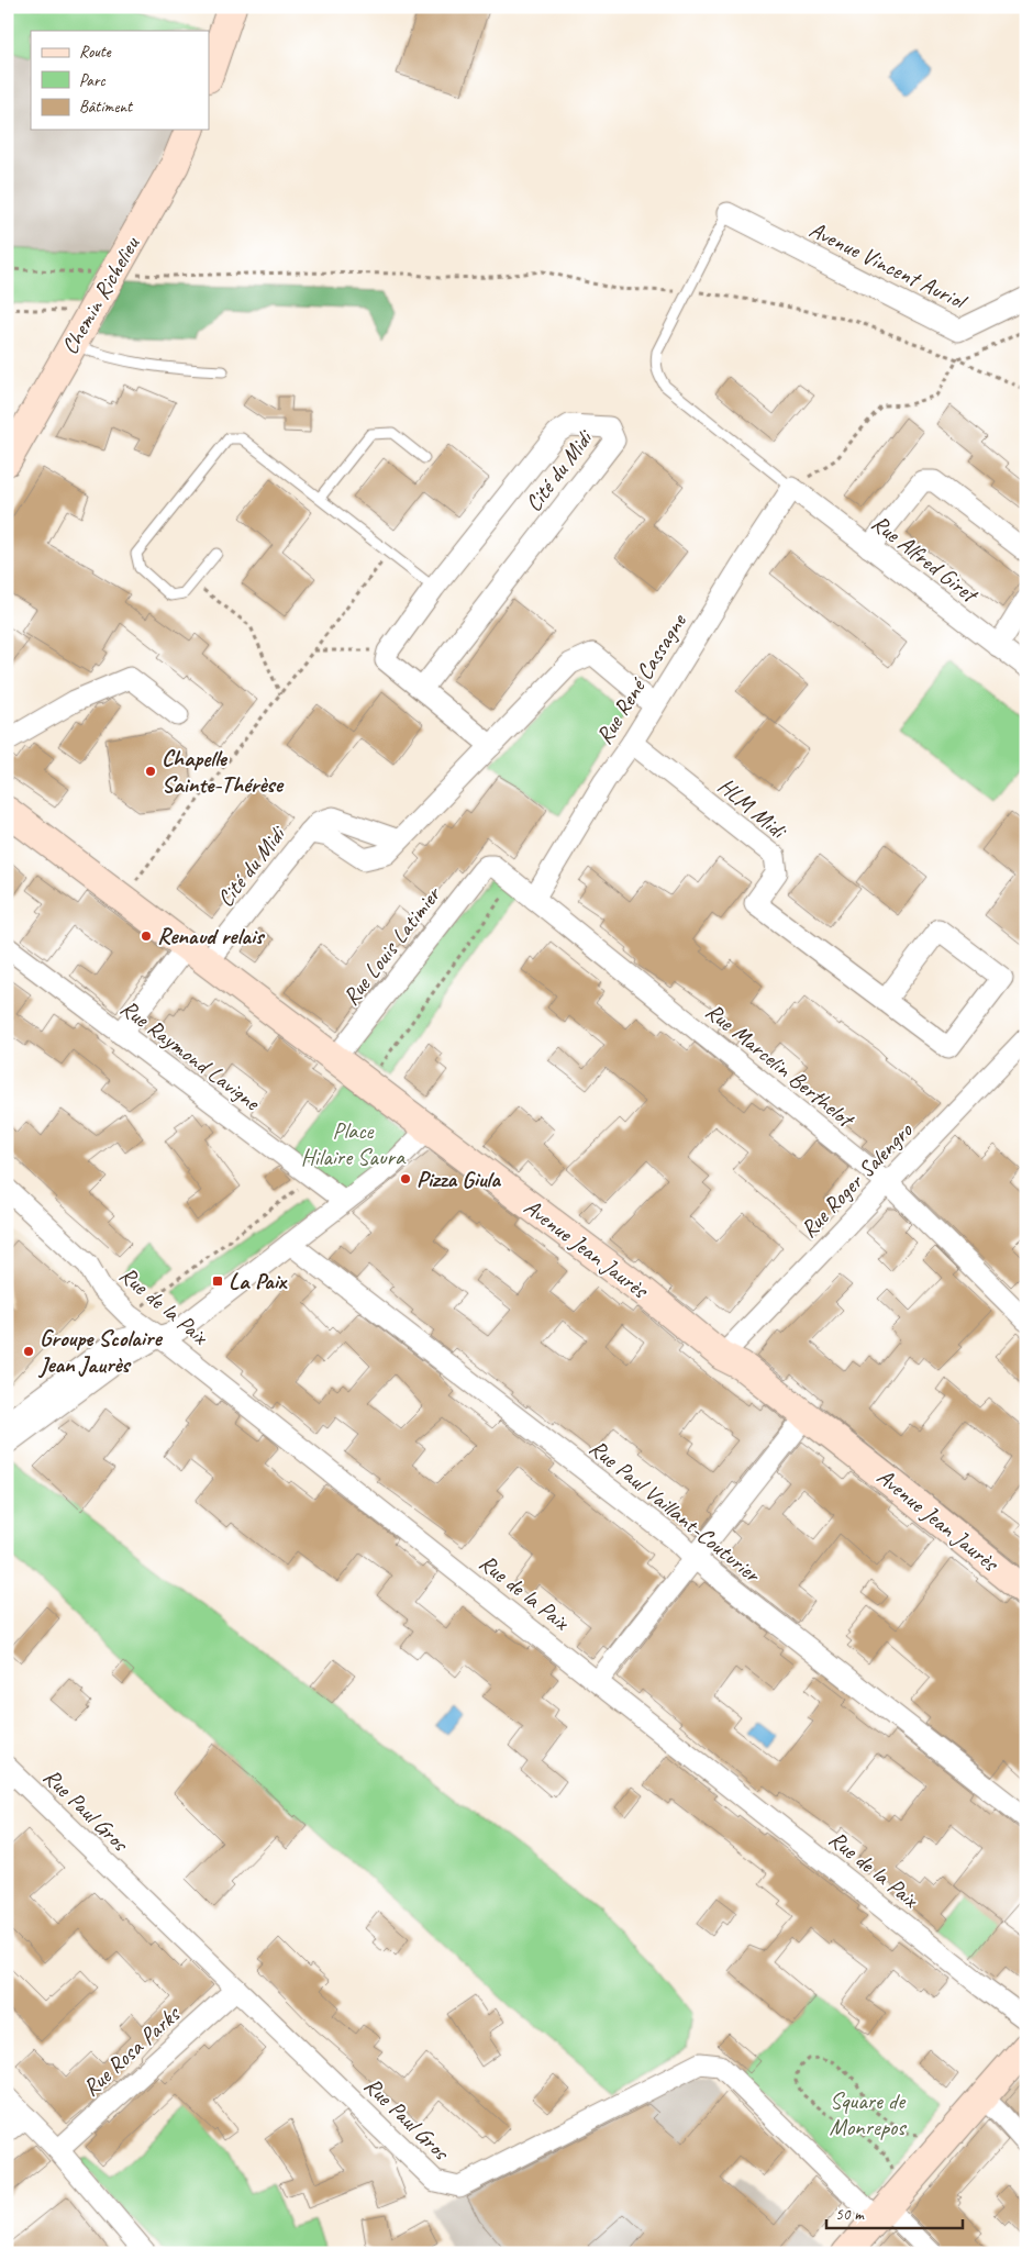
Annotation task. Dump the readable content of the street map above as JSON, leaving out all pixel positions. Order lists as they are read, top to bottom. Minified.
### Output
{"streets":{"street":["Avenue Vincent Auriol","Chemin Richelieu","Cité du Midi","Rue Alfred Giret","Rue René Cassagne","HLM Midi","Rue Louis Latimier","Rue Raymond Lavigne","Rue Marcelin Berthelot","Rue Roger Salengro","Avenue Jean Jaurès","Rue de la Paix","Rue Paul Vaillant-Couturier","Rue Paul Gros","Rue Rosa Parks"]},"crossings":[["Cité du Midi","Rue René Cassagne"],["Cité du Midi","Rue Raymond Lavigne"],["Cité du Midi","Avenue Jean Jaurès"],["Rue Alfred Giret","Rue René Cassagne"],["Rue René Cassagne","HLM Midi"],["Rue René Cassagne","Rue Marcelin Berthelot"],["Rue Louis Latimier","Rue Marcelin Berthelot"],["Rue Louis Latimier","Avenue Jean Jaurès"],["Rue Marcelin Berthelot","Rue Roger Salengro"],["Rue Roger Salengro","Avenue Jean Jaurès"],["Rue Paul Gros","Rue Rosa Parks"]],"parks":["Place Hilaire Saura","Square de Monrepos"],"places":{"other":["Chapelle Sainte-Thérèse","Renaud relais","Pizza Giula","Groupe Scolaire Jean Jaurès"],"transit":["La Paix"]},"legend":["Route","Parc","Bâtiment"],"scale_bar":"50 m"}
